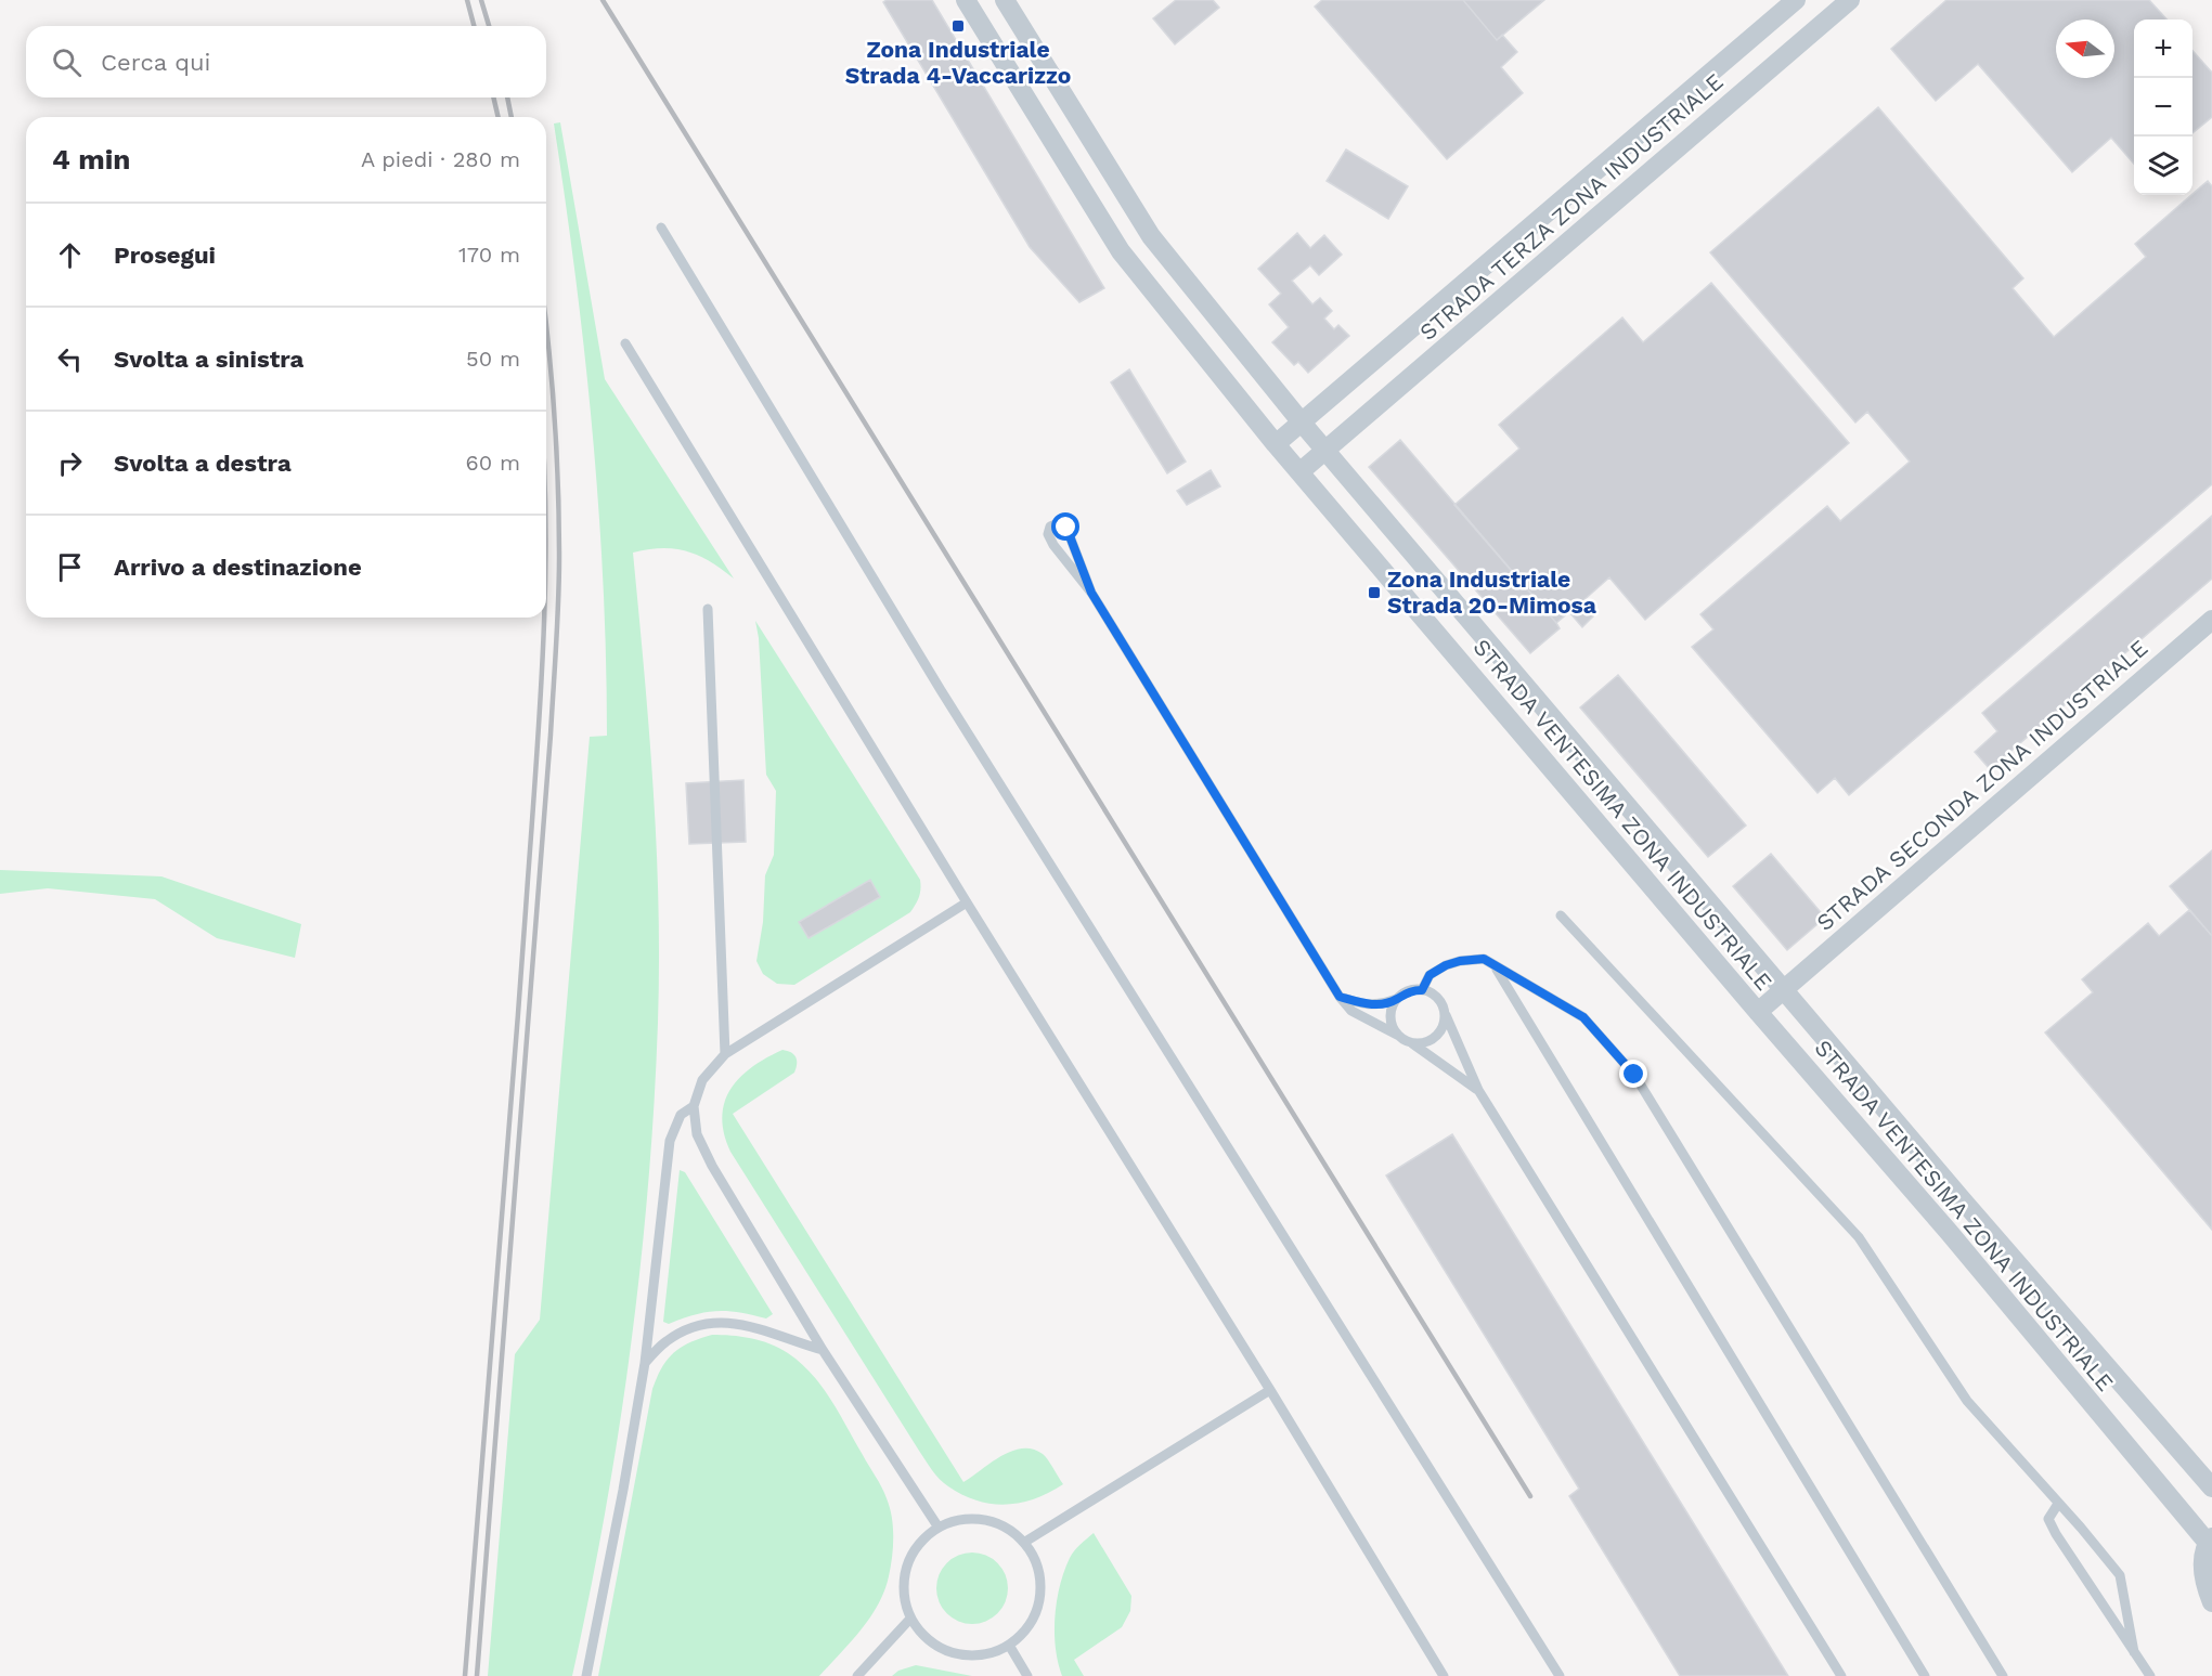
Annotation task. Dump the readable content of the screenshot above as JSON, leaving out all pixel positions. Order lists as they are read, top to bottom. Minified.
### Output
{"streets":{"street":["STRADA TERZA ZONA INDUSTRIALE","STRADA SECONDA ZONA INDUSTRIALE","STRADA VENTESIMA ZONA INDUSTRIALE"]},"crossings":[["STRADA TERZA ZONA INDUSTRIALE","STRADA VENTESIMA ZONA INDUSTRIALE"],["STRADA SECONDA ZONA INDUSTRIALE","STRADA VENTESIMA ZONA INDUSTRIALE"]],"places":{"transit":["Zona Industriale Strada 4-Vaccarizzo","Zona Industriale Strada 20-Mimosa"]},"north":"left","page":{"map_buttons":["+","−"],"search":"Cerca qui","heading":["4 min","A piedi · 280 m"],"list":[["Prosegui","170 m"],["Svolta a sinistra","50 m"],["Svolta a destra","60 m"],"Arrivo a destinazione"]}}
